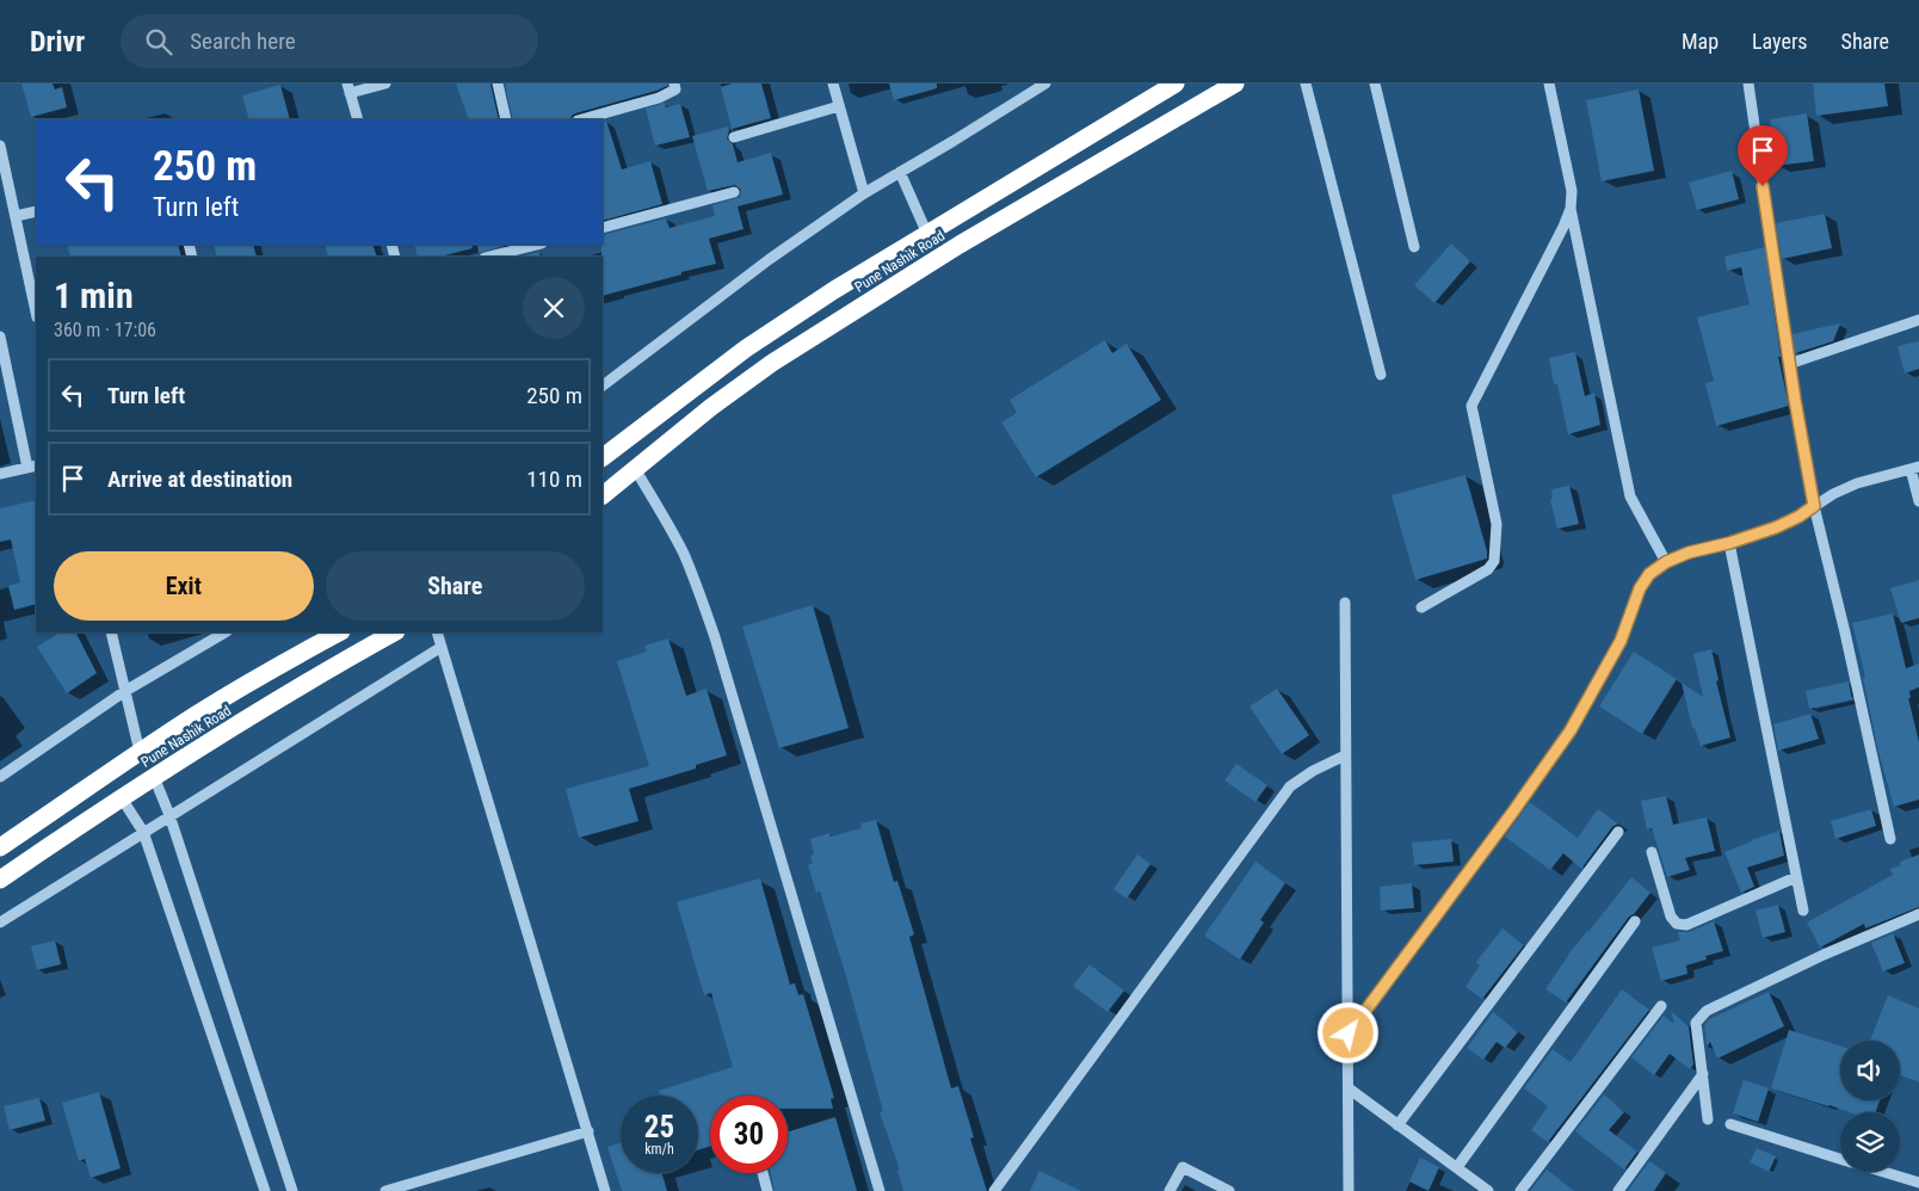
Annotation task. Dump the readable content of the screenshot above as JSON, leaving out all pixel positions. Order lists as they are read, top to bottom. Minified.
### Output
{"streets":{"highway":["Pune Nashik Road"]},"page":{"header":"Drivr","search":"Search here","nav":["Map","Layers","Share"],"turn":["250 m","Turn left"],"heading":["1 min","360 m · 17:06"],"list":[{"name":"Turn left","value":"250 m"},{"name":"Arrive at destination","value":"110 m"}],"buttons":["Exit","Share"],"speed":"25 km/h","limit":"30"}}
